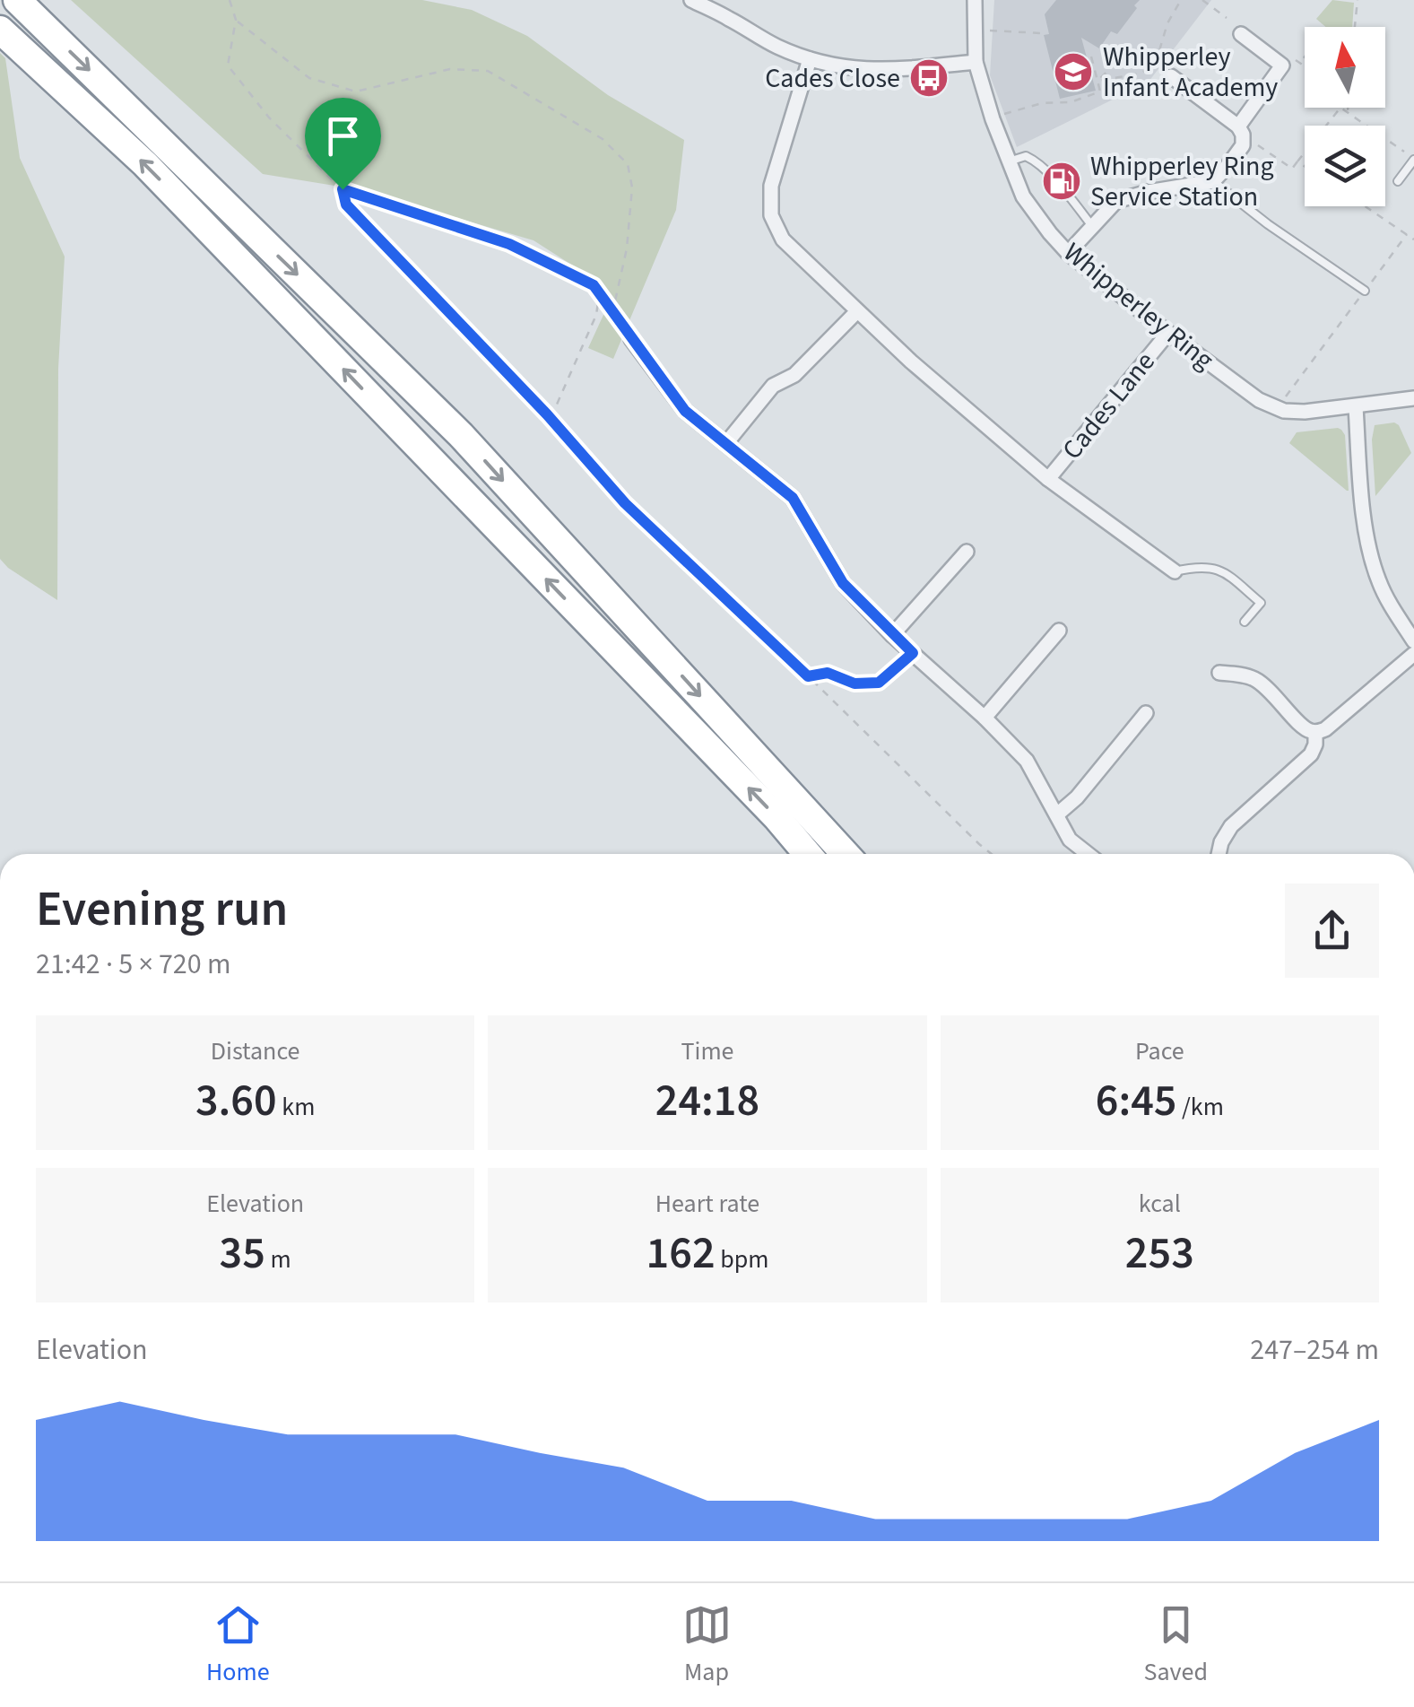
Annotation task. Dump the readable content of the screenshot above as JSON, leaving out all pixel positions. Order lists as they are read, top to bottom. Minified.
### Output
{"streets":{"street":["Whipperley Ring","Cades Lane"]},"crossings":[["Whipperley Ring","Cades Lane"]],"places":{"school or university":["Whipperley Infant Academy"],"bus stop":["Cades Close"],"fuel station":["Whipperley Ring Service Station"]},"north":"top","page":{"heading":["Evening run","21:42 · 5 × 720 m"],"stats":[["Distance","3.60 km"],["Time","24:18"],["Pace","6:45 /km"],["Elevation","35 m"],["Heart rate","162 bpm"],["kcal","253"]],"chart":["Elevation","247–254 m"],"tabs":["Home","Map","Saved"]}}
